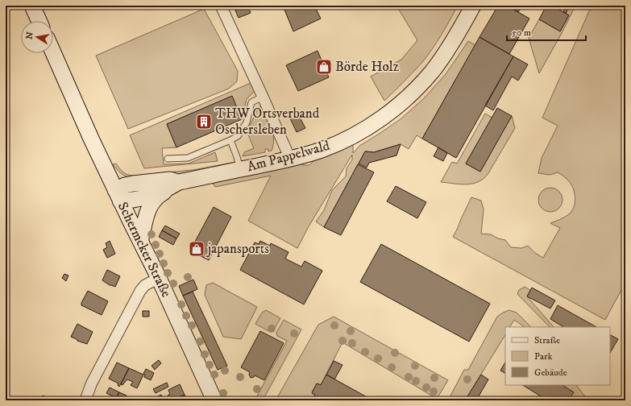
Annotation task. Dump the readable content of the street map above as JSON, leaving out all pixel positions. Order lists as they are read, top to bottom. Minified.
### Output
{"streets":{"street":["Am Pappelwald","Schermcker Straße"]},"crossings":[["Am Pappelwald","Schermcker Straße"]],"places":{"shop":["Börde Holz","japansports"],"building":["THW Ortsverband Oschersleben"]},"legend":["Straße","Park","Gebäude"],"scale_bar":"50 m","north":"left"}
